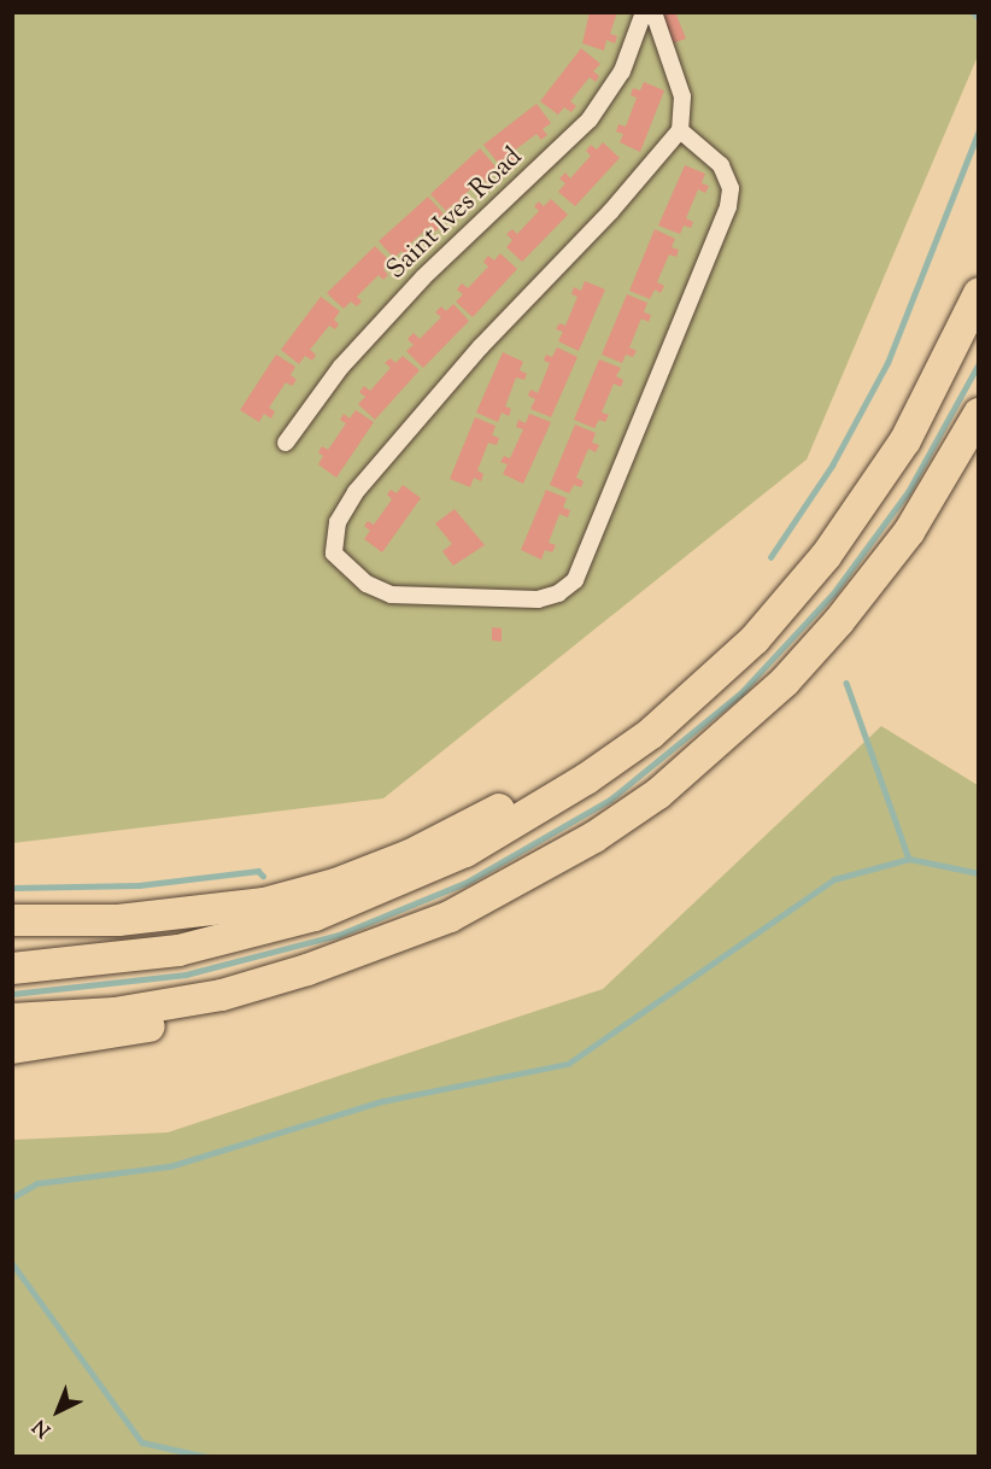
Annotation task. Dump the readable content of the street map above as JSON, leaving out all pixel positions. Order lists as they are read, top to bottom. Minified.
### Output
{"streets":{"street":["Saint Ives Road"]},"north":"bottom left"}
